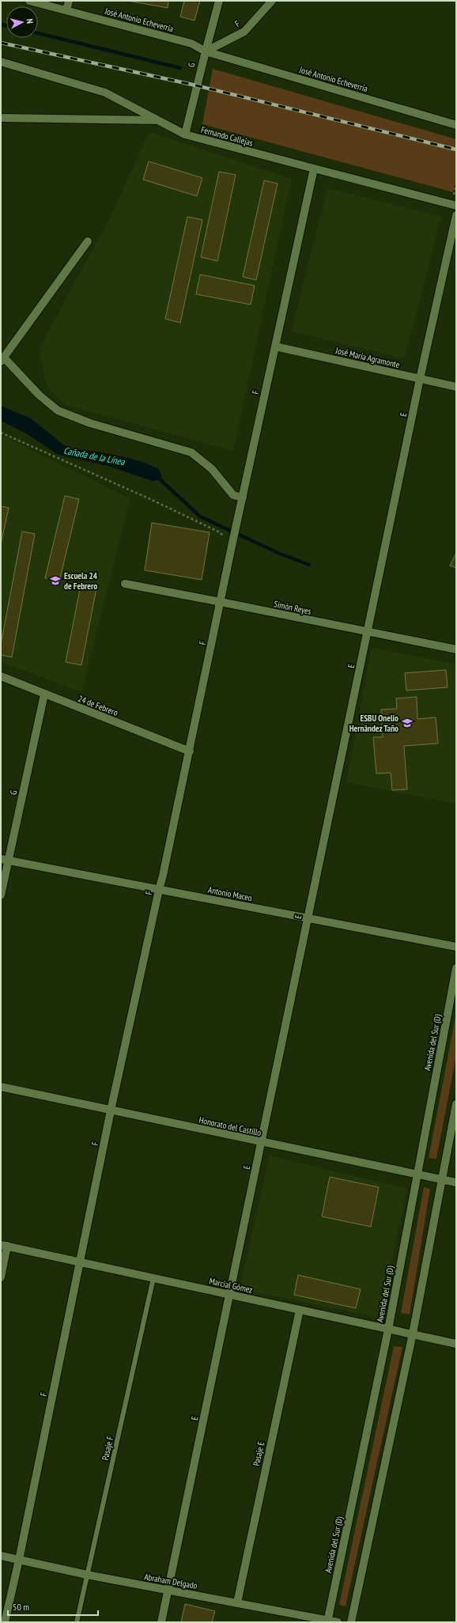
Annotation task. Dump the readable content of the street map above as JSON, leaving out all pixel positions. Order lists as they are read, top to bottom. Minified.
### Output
{"streets":{"street":["José Antonio Echeverría","F","G","José Antonio Echeverria","Fernando Callejas","José María Agramonte","E","Simón Reyes","24 de Febrero","Antonio Maceo","Avenida del Sur (D)","Honorato del Castillo","Marcial Gómez","Pasaje E","Abraham Delgado"],"lane":["Pasaje F"]},"crossings":[["José Antonio Echeverría","F"],["José Antonio Echeverría","G"],["José Antonio Echeverría","José Antonio Echeverria"],["F","G"],["F","José Antonio Echeverria"],["F","Fernando Callejas"],["F","José María Agramonte"],["F","Simón Reyes"],["F","24 de Febrero"],["F","Antonio Maceo"],["F","Honorato del Castillo"],["F","Marcial Gómez"],["F","Abraham Delgado"],["G","José Antonio Echeverria"],["G","Fernando Callejas"],["G","24 de Febrero"],["G","Antonio Maceo"],["José María Agramonte","E"],["E","Simón Reyes"],["E","Antonio Maceo"],["E","Honorato del Castillo"],["E","Marcial Gómez"],["E","Abraham Delgado"],["Avenida del Sur (D)","Honorato del Castillo"],["Avenida del Sur (D)","Marcial Gómez"],["Avenida del Sur (D)","Abraham Delgado"],["Marcial Gómez","Pasaje F"],["Marcial Gómez","Pasaje E"],["Pasaje F","Abraham Delgado"],["Pasaje E","Abraham Delgado"]],"water":["Cañada de la Línea"],"places":{"school or university":["Escuela 24 de Febrero","ESBU Onelio Hernández Taño"]},"scale_bar":"50 m","north":"right"}
